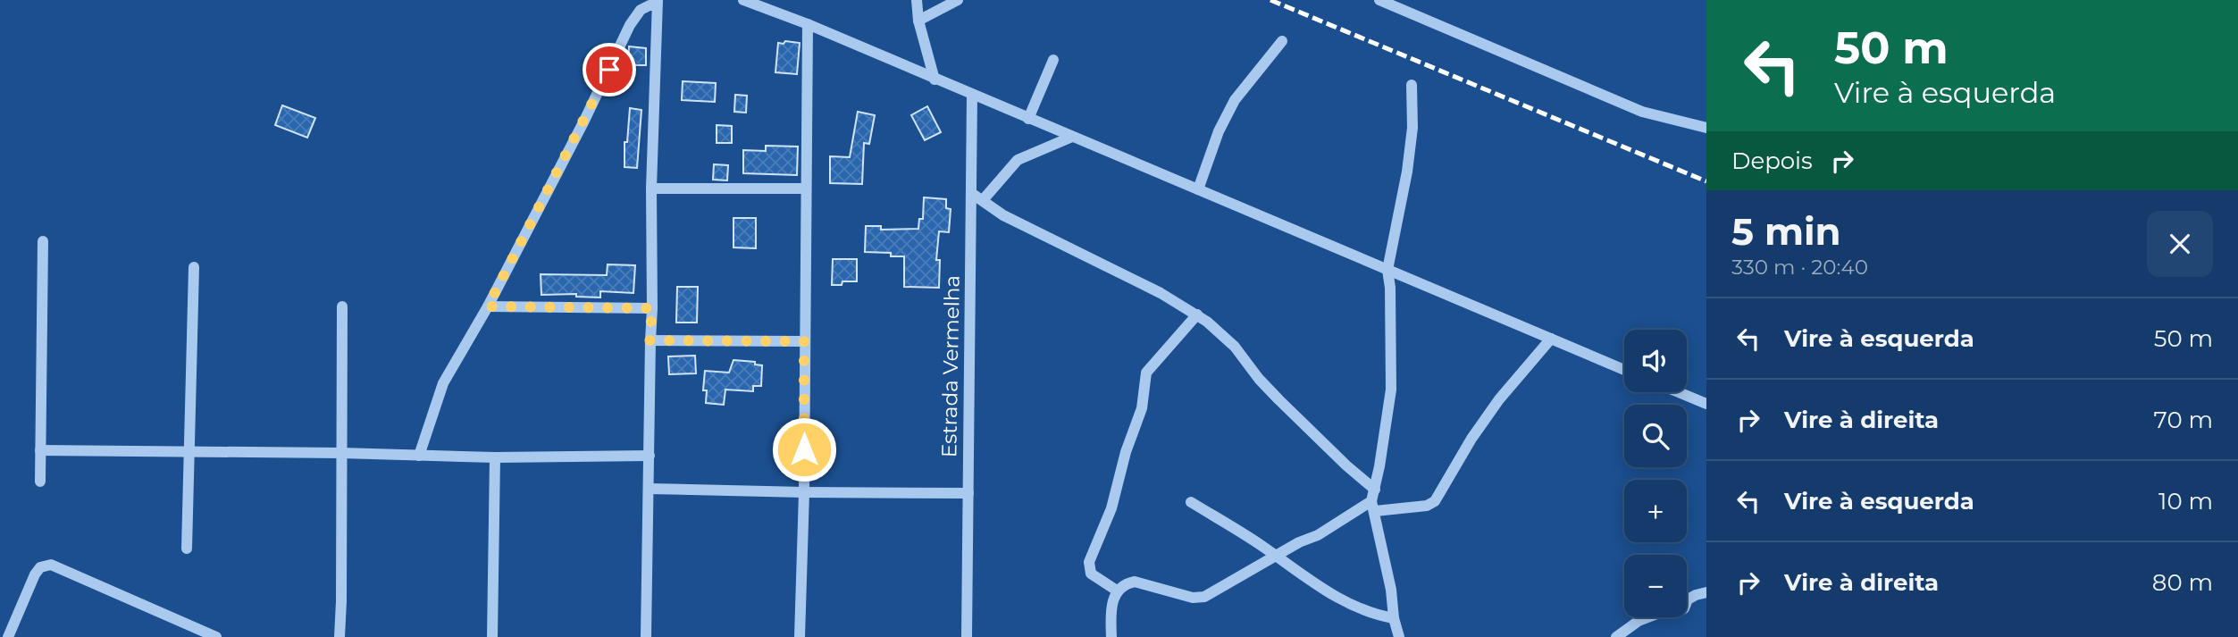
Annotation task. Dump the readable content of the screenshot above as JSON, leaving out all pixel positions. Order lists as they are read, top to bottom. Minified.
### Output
{"streets":{"street":["Estrada Vermelha"]},"page":{"turn":["50 m","Vire à esquerda"],"then":"Depois","heading":["5 min","330 m · 20:40"],"list":[{"name":"Vire à esquerda","value":"50 m"},{"name":"Vire à direita","value":"70 m"},{"name":"Vire à esquerda","value":"10 m"},{"name":"Vire à direita","value":"80 m"}],"map_buttons":["+","−"]}}
